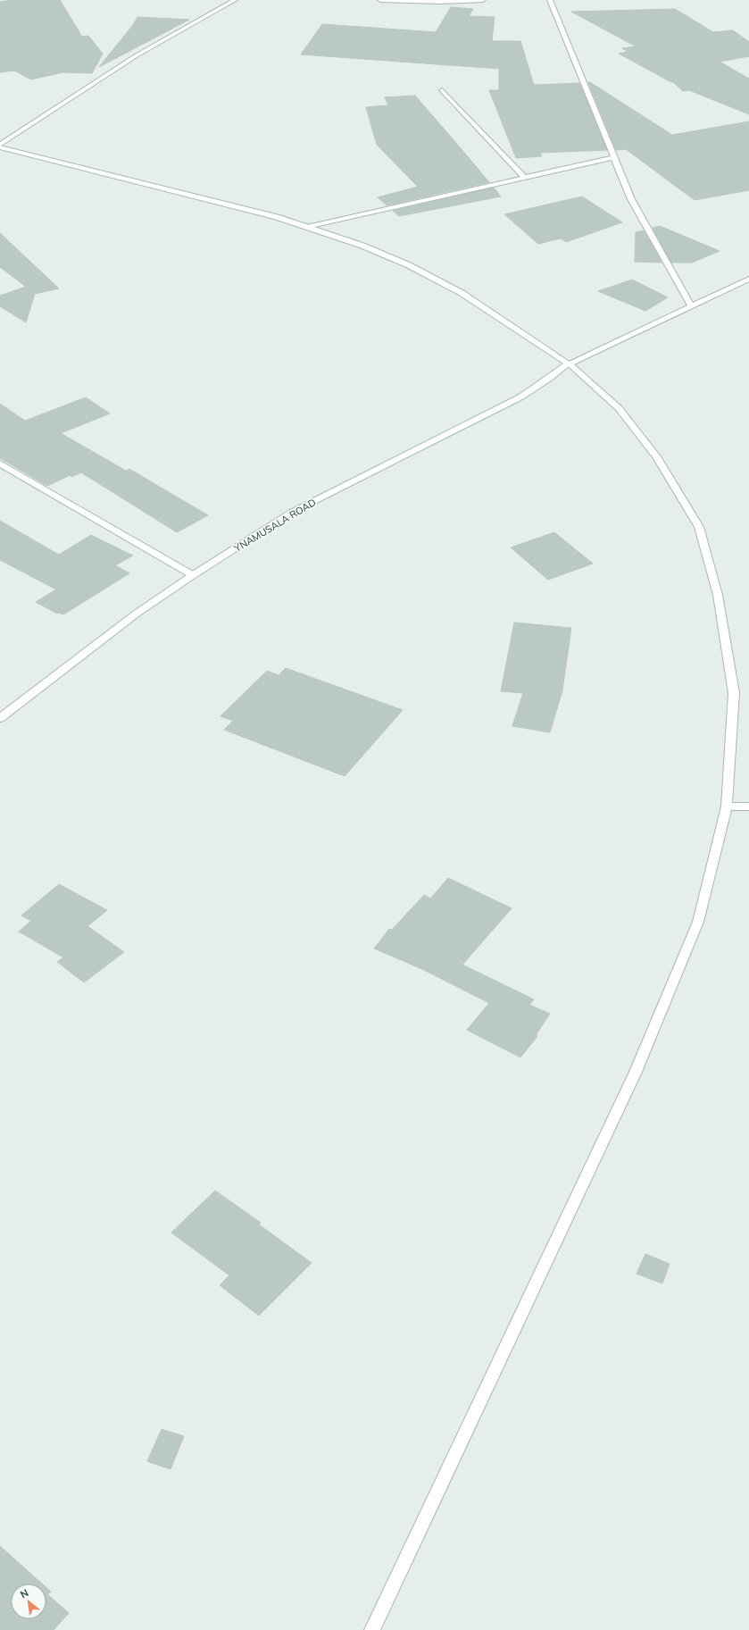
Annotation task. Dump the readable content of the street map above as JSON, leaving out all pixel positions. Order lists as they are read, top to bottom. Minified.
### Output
{"streets":{"street":["YNAMUSALA ROAD"]},"north":"top left"}
